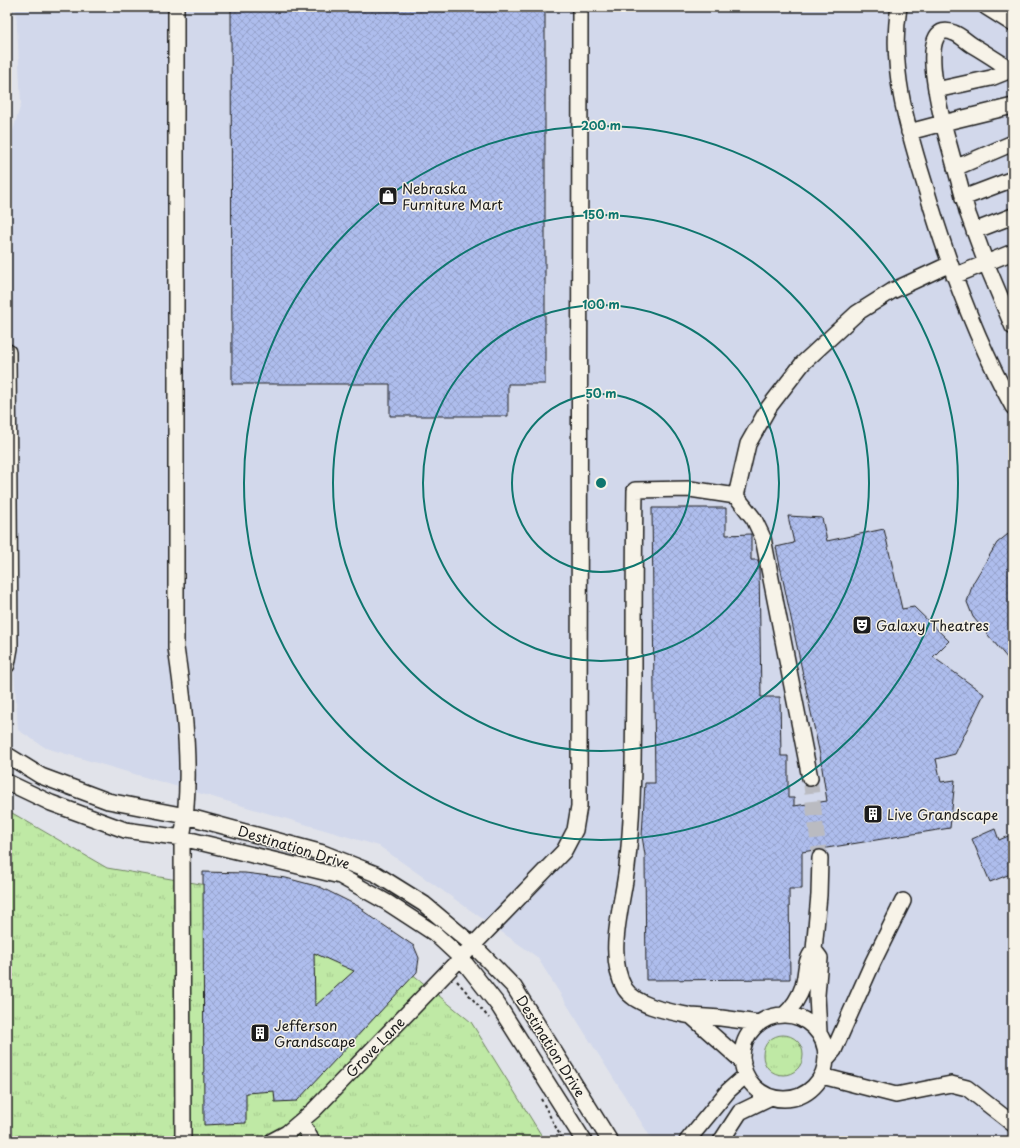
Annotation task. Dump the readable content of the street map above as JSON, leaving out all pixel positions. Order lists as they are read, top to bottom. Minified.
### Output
{"streets":{"street":["Destination Drive","Grove Lane"]},"crossings":[["Destination Drive","Grove Lane"]],"places":{"shop":["Nebraska Furniture Mart"],"theatre":["Galaxy Theatres"],"building":["Live Grandscape","Jefferson Grandscape"]},"rings":["200 m","150 m","100 m","50 m"]}
